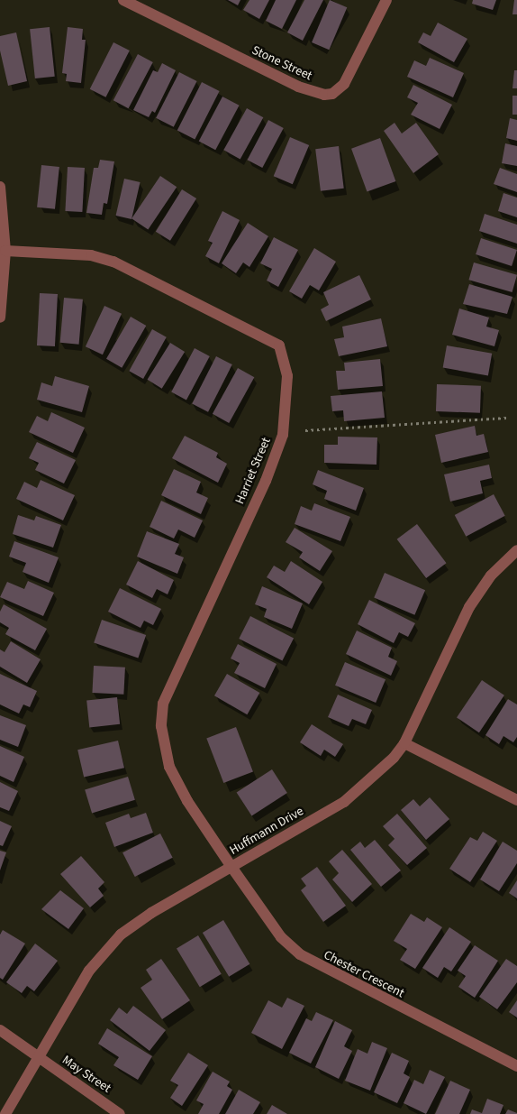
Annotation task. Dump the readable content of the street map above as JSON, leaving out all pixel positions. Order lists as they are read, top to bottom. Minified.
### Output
{"streets":{"street":["Stone Street","Harriet Street","Huffmann Drive","Chester Crescent","May Street"]},"crossings":[["Harriet Street","Huffmann Drive"],["Harriet Street","Chester Crescent"],["Huffmann Drive","Chester Crescent"],["Huffmann Drive","May Street"]]}
